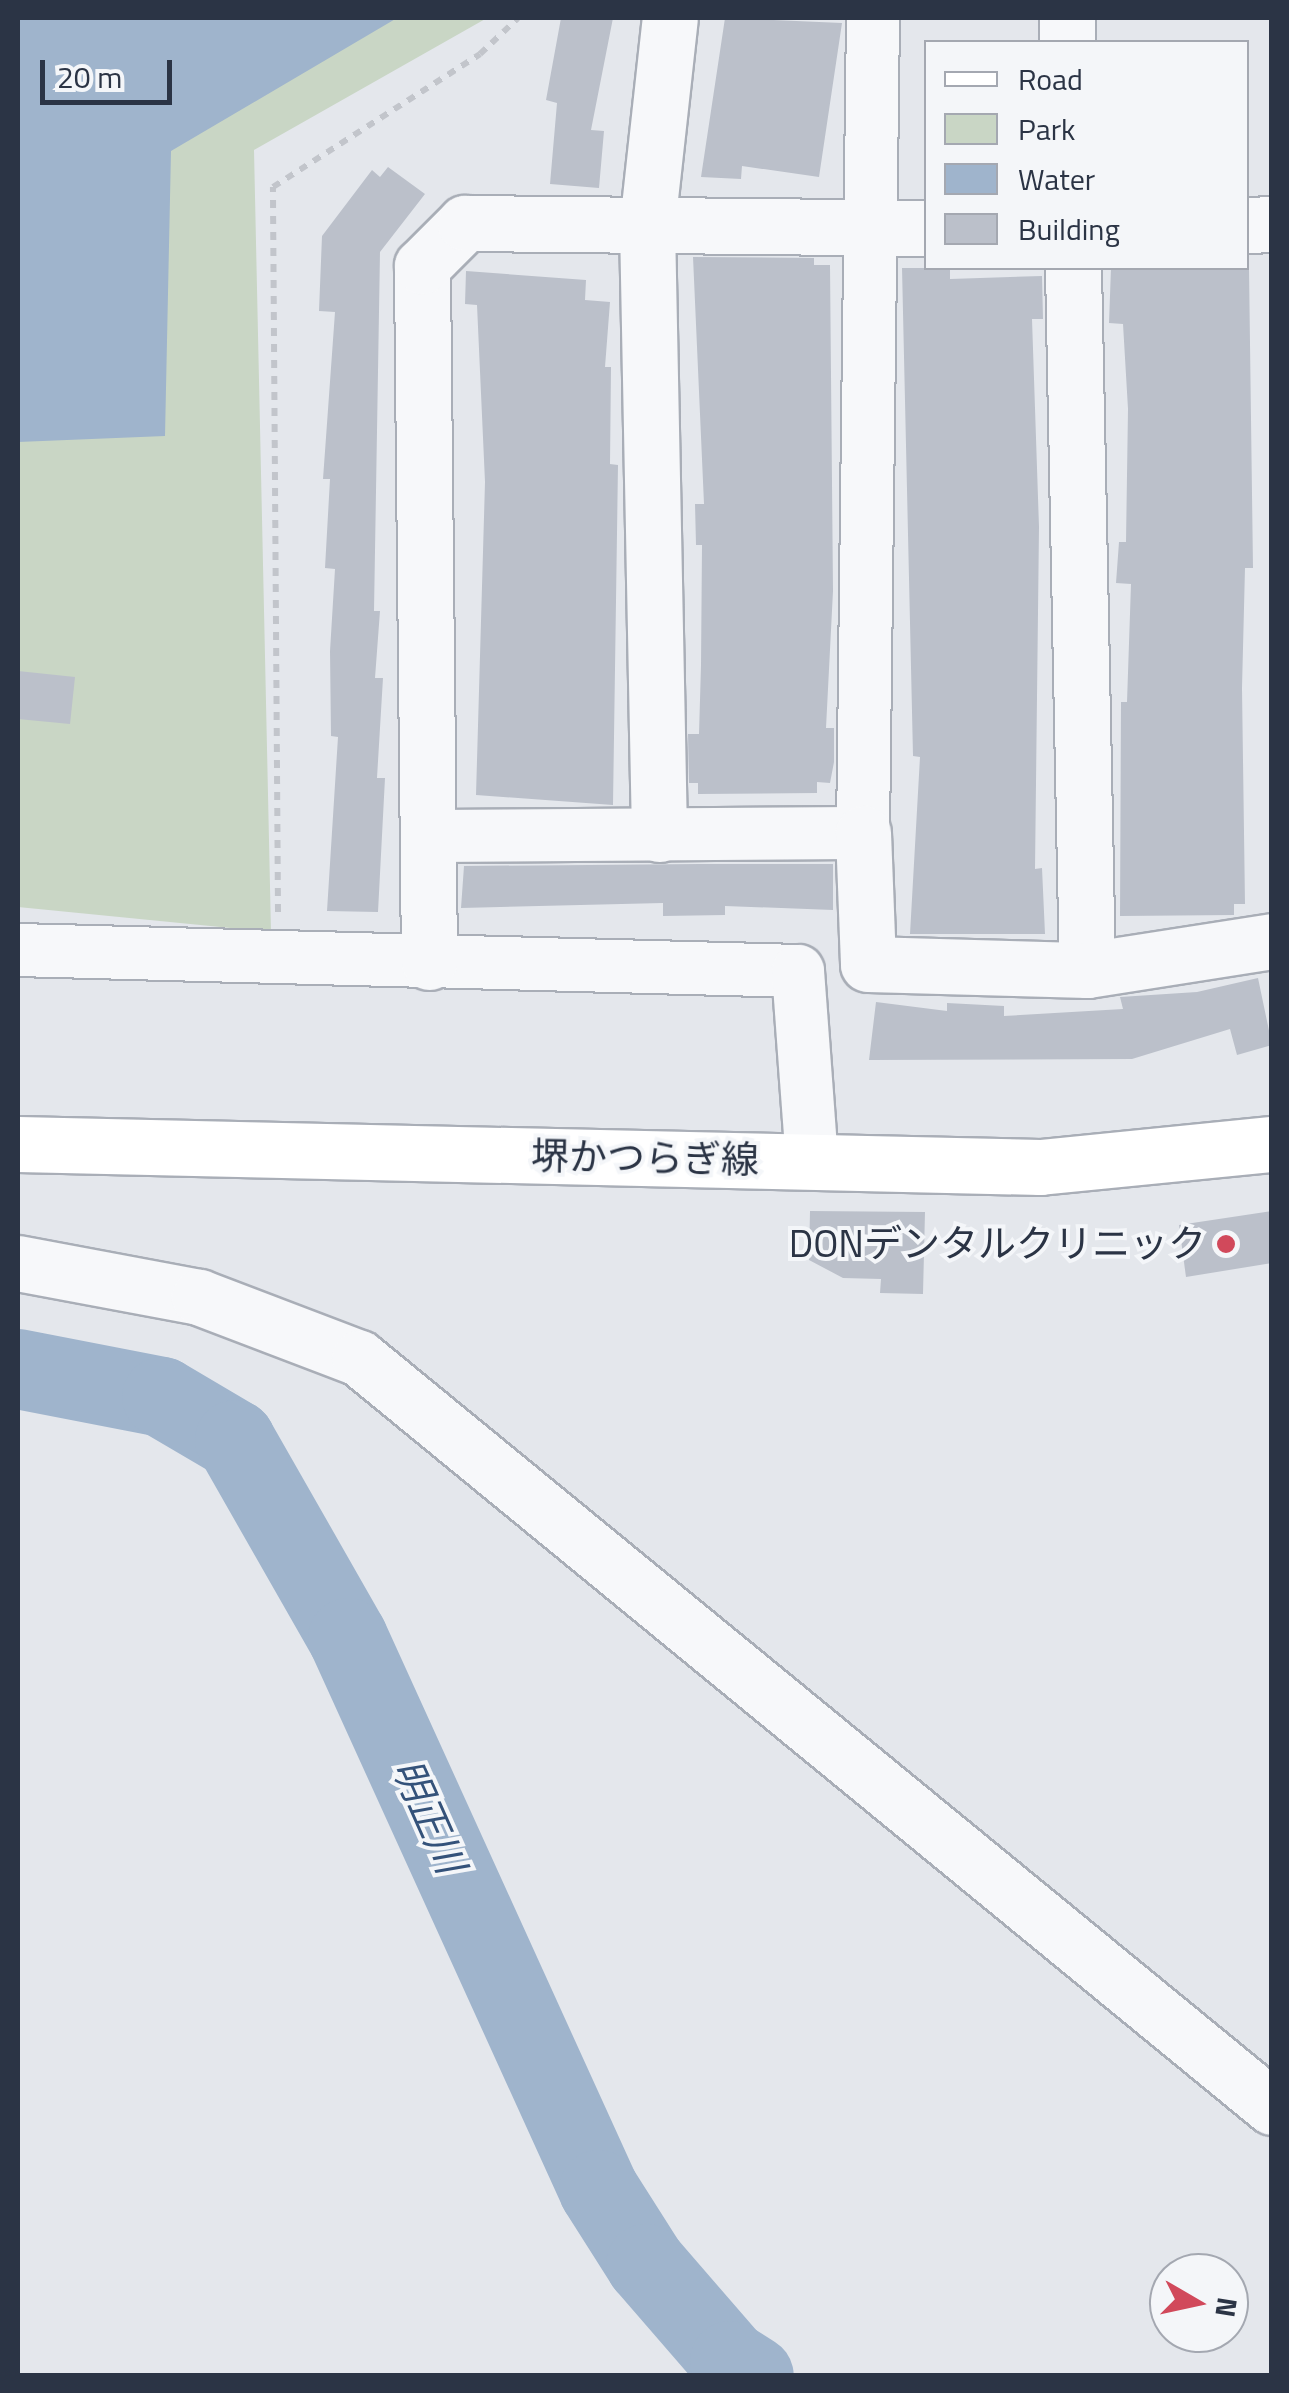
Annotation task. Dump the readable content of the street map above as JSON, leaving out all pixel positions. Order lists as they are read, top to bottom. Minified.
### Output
{"streets":{"main road":["堺かつらぎ線"]},"water":["明正川"],"places":["DONデンタルクリニック"],"legend":["Road","Park","Water","Building"],"scale_bar":"20 m","north":"right"}
